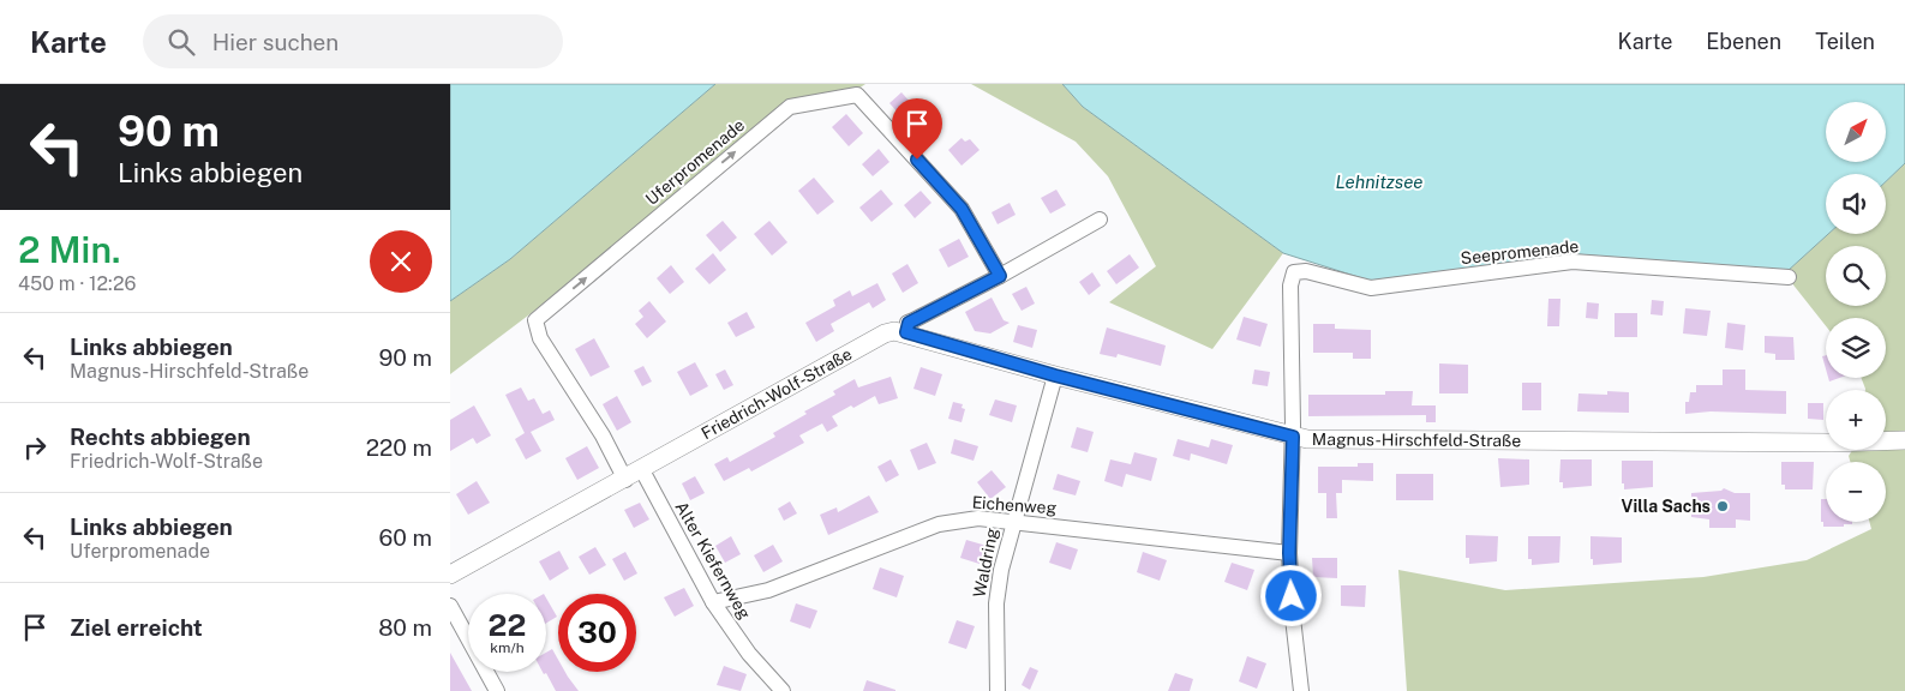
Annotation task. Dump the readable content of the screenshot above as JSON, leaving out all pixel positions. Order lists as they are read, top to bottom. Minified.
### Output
{"streets":{"street":["Uferpromenade","Seepromenade","Friedrich-Wolf-Straße","Magnus-Hirschfeld-Straße","Eichenweg","Alter Kiefernweg","Waldring"]},"crossings":[["Uferpromenade","Friedrich-Wolf-Straße"],["Seepromenade","Magnus-Hirschfeld-Straße"],["Friedrich-Wolf-Straße","Magnus-Hirschfeld-Straße"],["Friedrich-Wolf-Straße","Alter Kiefernweg"],["Magnus-Hirschfeld-Straße","Waldring"],["Eichenweg","Alter Kiefernweg"],["Eichenweg","Waldring"]],"water":["Lehnitzsee"],"places":["Villa Sachs"],"north":"top right","page":{"header":"Karte","search":"Hier suchen","nav":["Karte","Ebenen","Teilen"],"turn":["90 m","Links abbiegen"],"map_buttons":["+","−"],"heading":["2 Min.","450 m · 12:26"],"list":[{"name":"Links abbiegen","note":"Magnus-Hirschfeld-Straße","value":"90 m"},{"name":"Rechts abbiegen","note":"Friedrich-Wolf-Straße","value":"220 m"},{"name":"Links abbiegen","note":"Uferpromenade","value":"60 m"},{"name":"Ziel erreicht","value":"80 m"}],"speed":"22 km/h","limit":"30"}}
